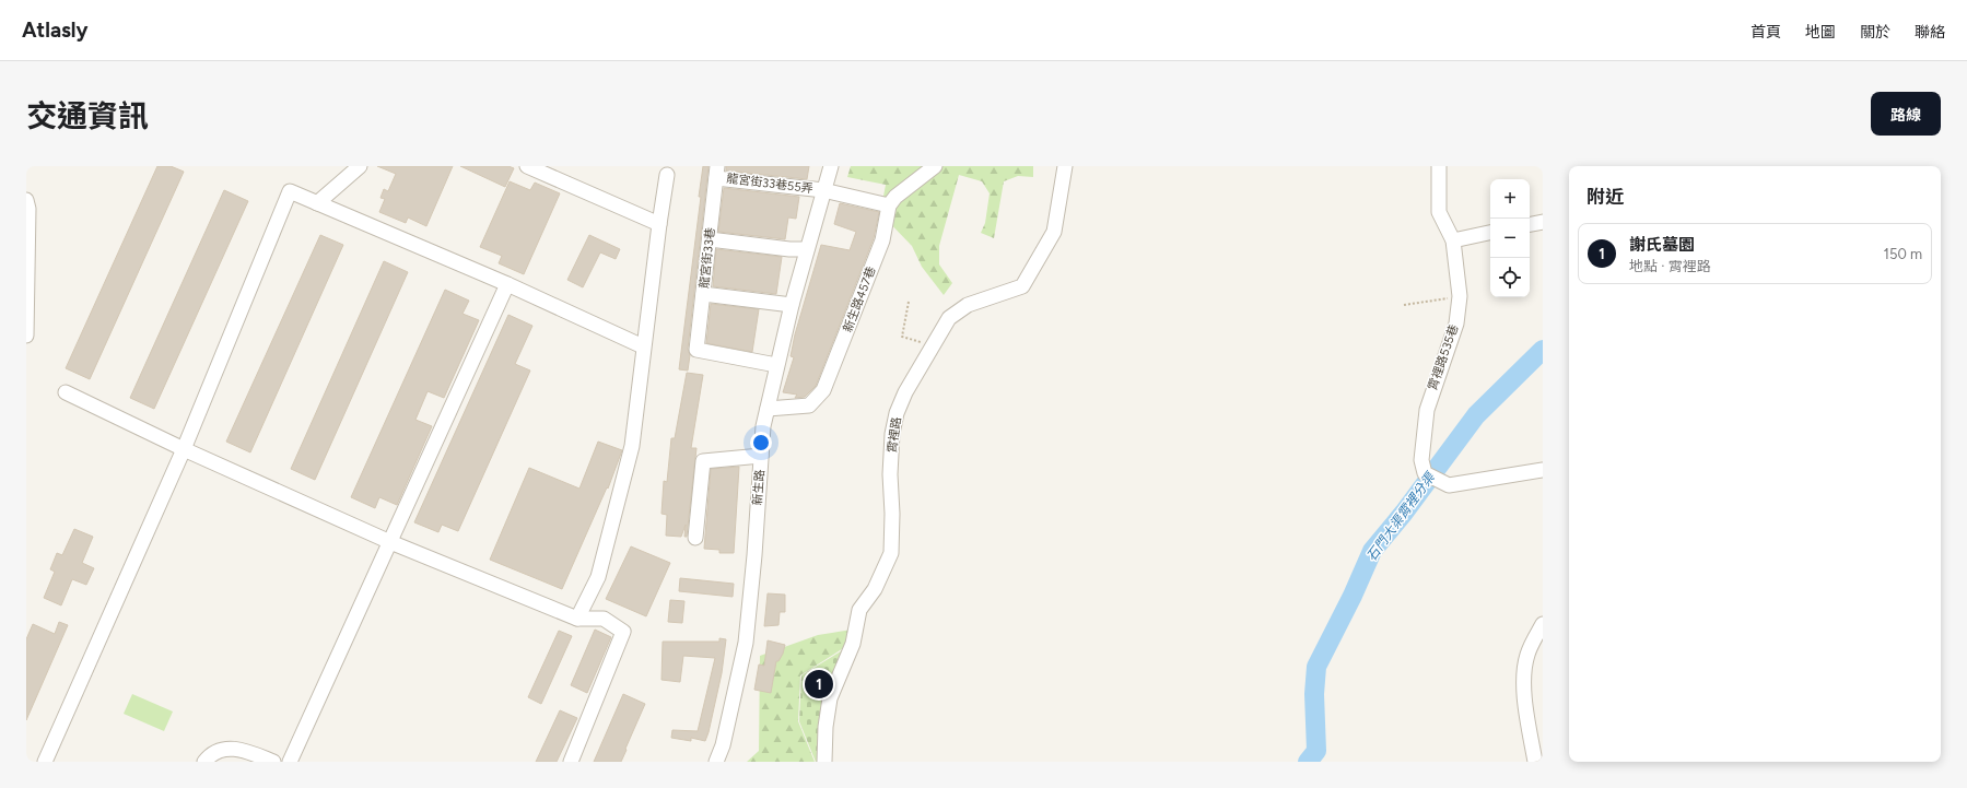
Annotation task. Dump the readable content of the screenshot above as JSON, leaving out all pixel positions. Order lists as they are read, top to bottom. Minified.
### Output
{"streets":{"street":["龍宮街33巷55弄","龍宮街33巷","新生路457巷","霄裡路535巷","霄裡路","新生路"]},"crossings":[["龍宮街33巷55弄","龍宮街33巷"],["龍宮街33巷55弄","新生路457巷"],["龍宮街33巷55弄","新生路"],["龍宮街33巷","新生路"],["新生路457巷","新生路"]],"water":["石門大渠霄裡分渠"],"page":{"header":"Atlasly","nav":["首頁","地圖","關於","聯絡"],"title":"交通資訊","buttons":"路線","heading":"附近","map_buttons":["+","−"],"list":[{"mark":"1","name":"謝氏墓園","note":"地點 · 霄裡路","value":"150 m"}],"pins":"1"}}
